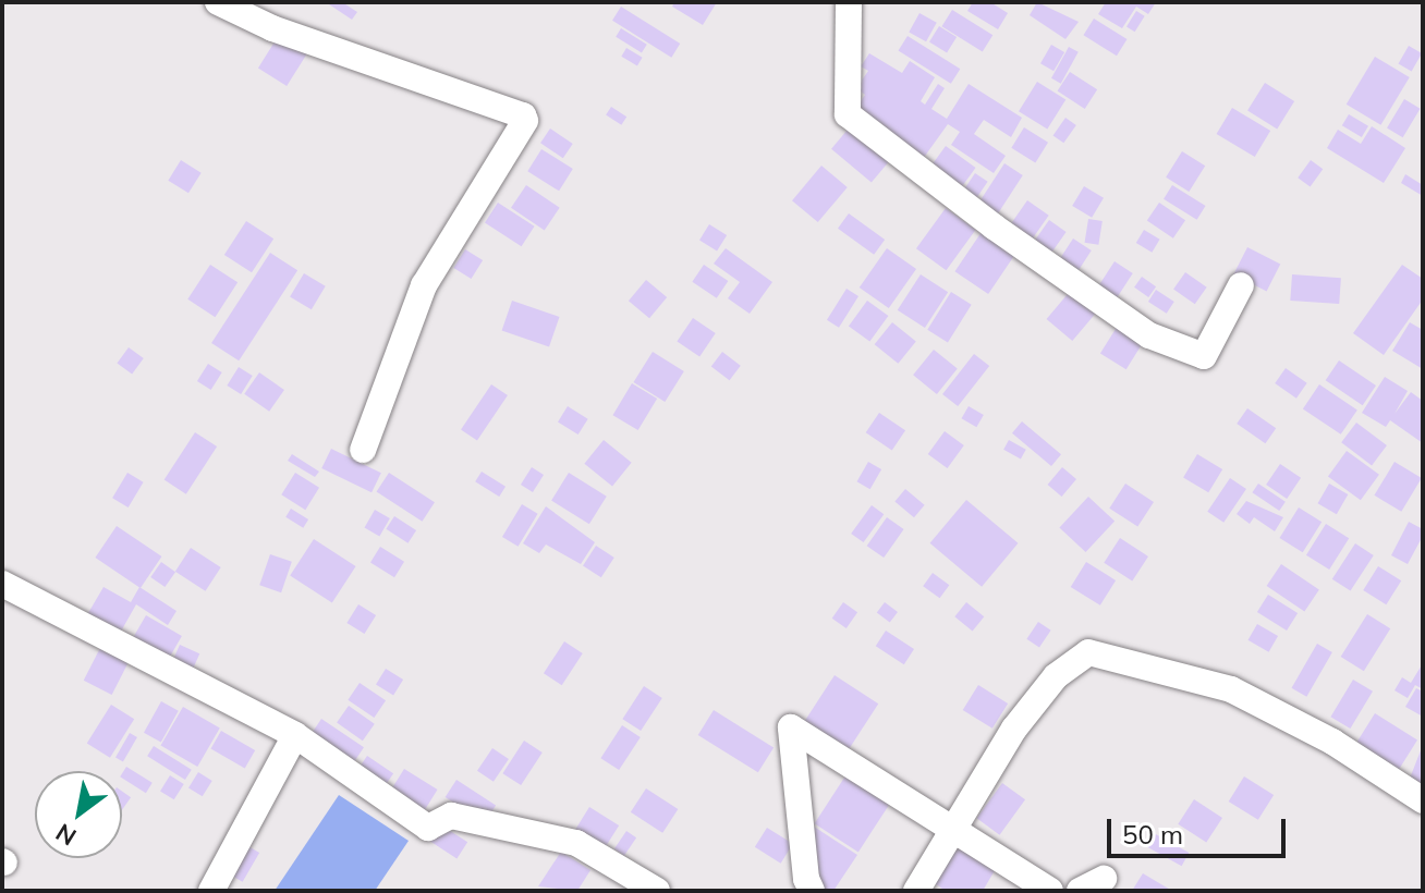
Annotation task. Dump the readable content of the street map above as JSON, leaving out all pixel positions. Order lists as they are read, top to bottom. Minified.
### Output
{"scale_bar":"50 m","north":"bottom left"}
